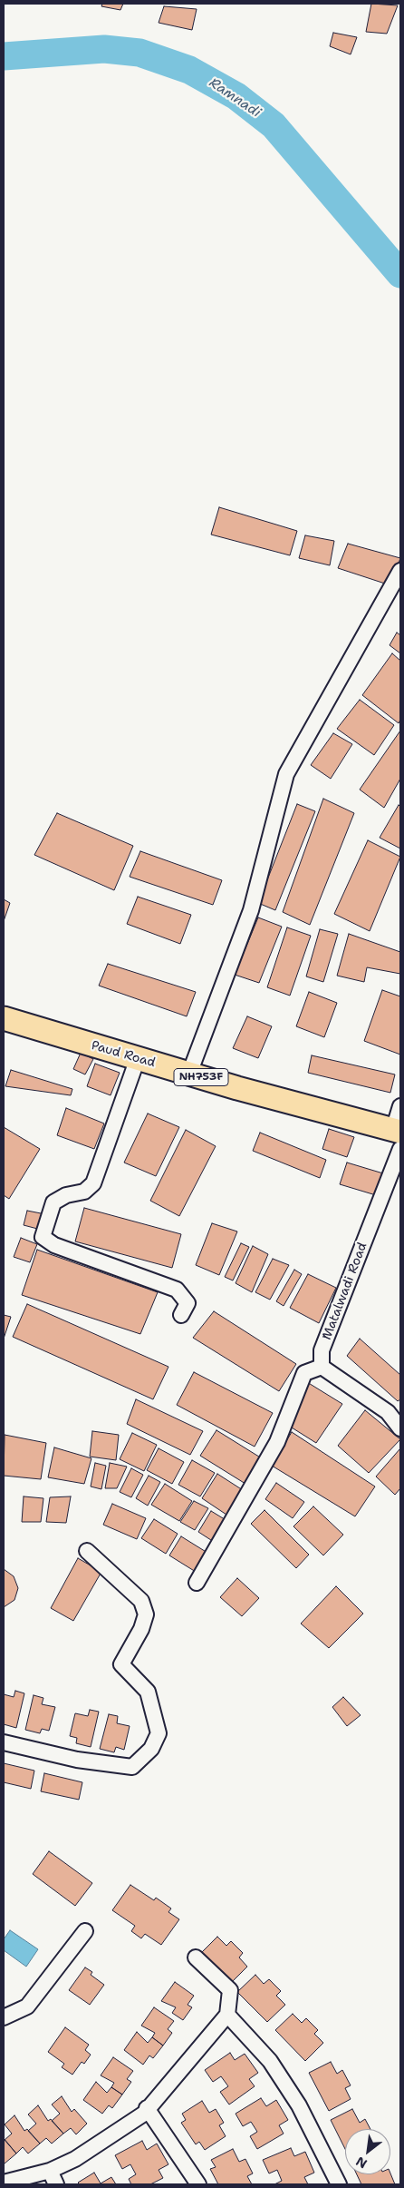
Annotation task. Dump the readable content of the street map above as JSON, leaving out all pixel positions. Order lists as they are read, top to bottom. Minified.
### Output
{"streets":{"main road":["Paud Road","NH753F"],"street":["Matalwadi Road"]},"crossings":[["Paud Road","Matalwadi Road"]],"water":["Ramnadi"],"north":"bottom left"}
